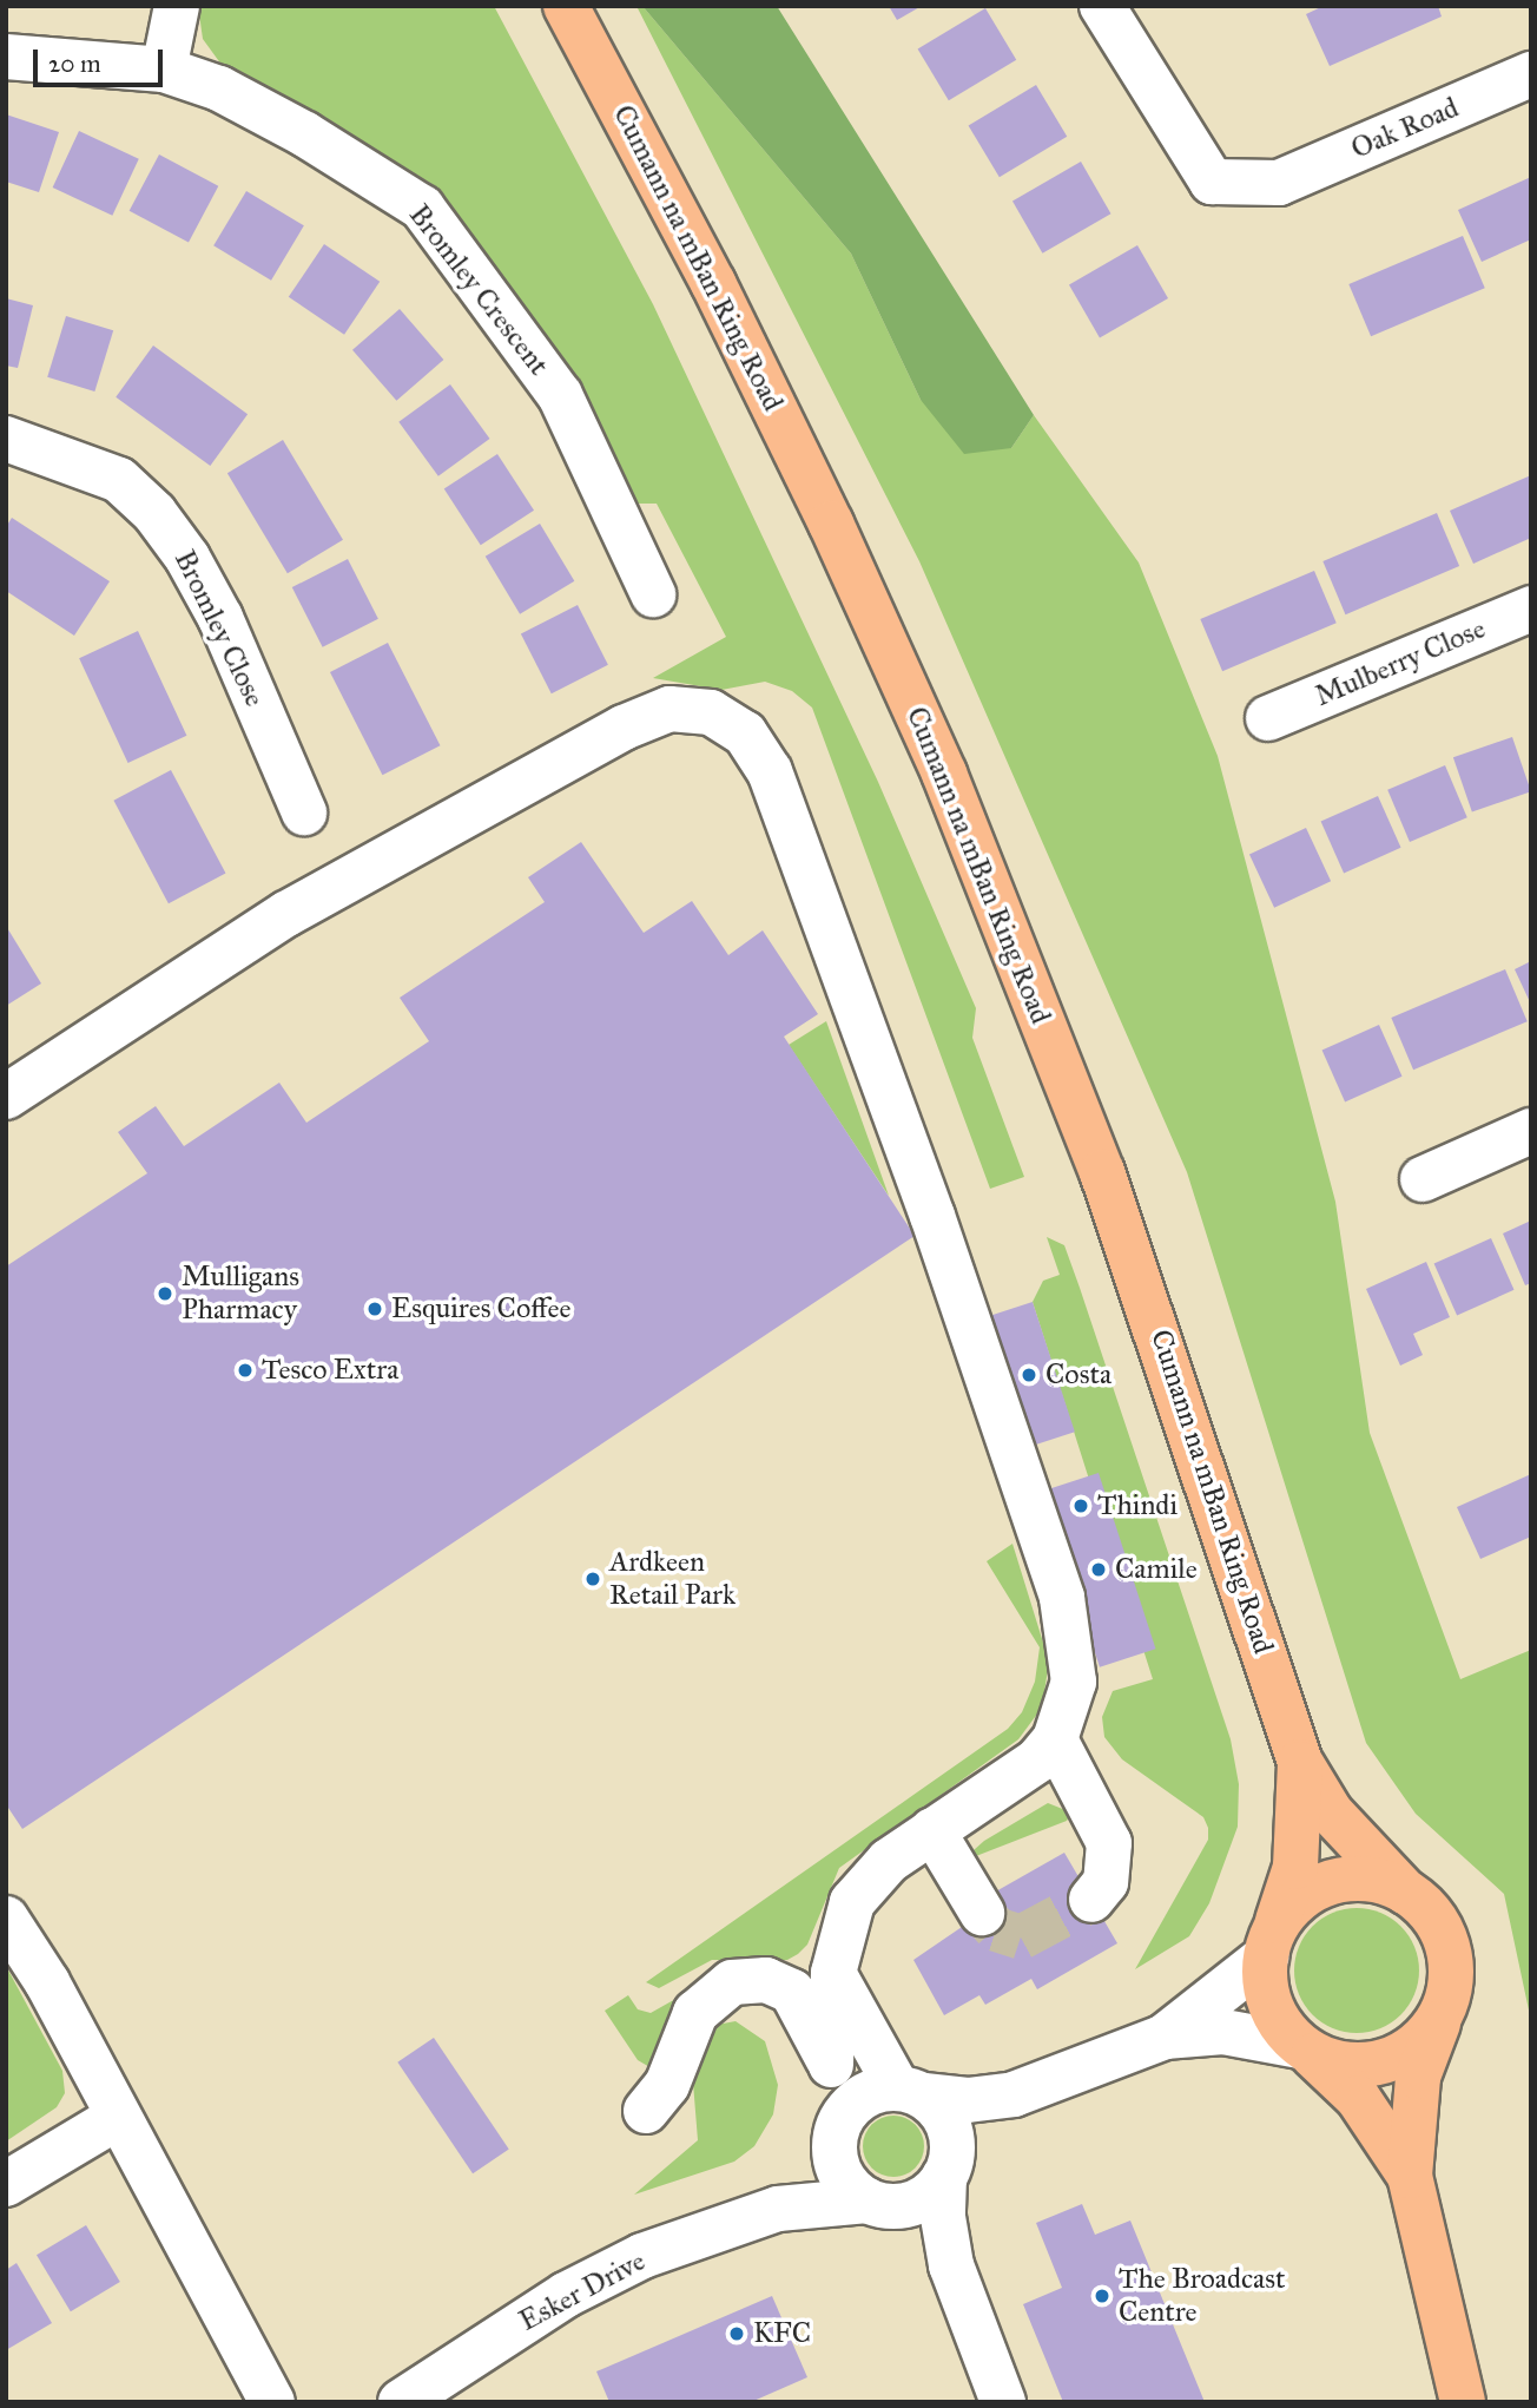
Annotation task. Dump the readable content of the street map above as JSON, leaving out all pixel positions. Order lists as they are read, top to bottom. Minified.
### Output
{"streets":{"main road":["Cumann na mBan Ring Road"],"street":["Oak Road","Bromley Crescent","Bromley Close","Mulberry Close","Esker Drive"]},"places":["Mulligans Pharmacy","Esquires Coffee","Tesco Extra","Costa","Thindi","Camile","Ardkeen Retail Park","The Broadcast Centre","KFC"],"scale_bar":"20 m"}
